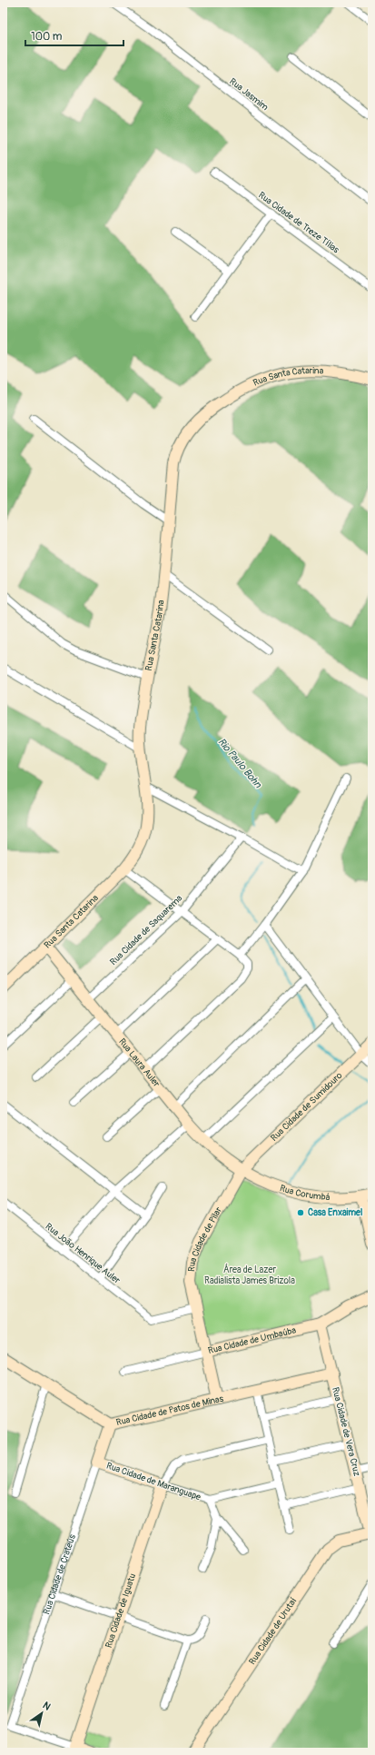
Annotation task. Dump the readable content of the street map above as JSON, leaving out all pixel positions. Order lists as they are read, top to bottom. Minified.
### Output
{"streets":{"street":["Rua Jasmim","Rua Cidade de Treze Tílias","Rua Santa Catarina","Rua Cidade de Saquarema","Rua Laura Auler","Rua Cidade de Sumidouro","Rua Corumbá","Rua Cidade de Pilar","Rua João Henrique Auler","Rua Cidade de Umbaúba","Rua Cidade de Patos de Minas","Rua Cidade de Vera Cruz","Rua Cidade de Maranguape","Rua Cidade de Crateús","Rua Cidade de Iguatu","Rua Cidade de Urutaí"]},"crossings":[["Rua Santa Catarina","Rua Laura Auler"],["Rua Cidade de Saquarema","Rua Laura Auler"],["Rua Laura Auler","Rua Cidade de Sumidouro"],["Rua Laura Auler","Rua Corumbá"],["Rua Laura Auler","Rua Cidade de Pilar"],["Rua Cidade de Sumidouro","Rua Corumbá"],["Rua Cidade de Sumidouro","Rua Cidade de Pilar"],["Rua Corumbá","Rua Cidade de Pilar"],["Rua Cidade de Pilar","Rua João Henrique Auler"],["Rua Cidade de Pilar","Rua Cidade de Umbaúba"],["Rua Cidade de Pilar","Rua Cidade de Patos de Minas"],["Rua Cidade de Umbaúba","Rua Cidade de Vera Cruz"],["Rua Cidade de Patos de Minas","Rua Cidade de Vera Cruz"],["Rua Cidade de Patos de Minas","Rua Cidade de Crateús"],["Rua Cidade de Vera Cruz","Rua Cidade de Urutaí"],["Rua Cidade de Maranguape","Rua Cidade de Crateús"],["Rua Cidade de Maranguape","Rua Cidade de Iguatu"],["Rua Cidade de Crateús","Rua Cidade de Iguatu"]],"water":["Rio Paulo Bohn"],"parks":["Área de Lazer Radialista James Brizola"],"places":["Casa Enxaimel"],"scale_bar":"100 m","north":"top right"}
